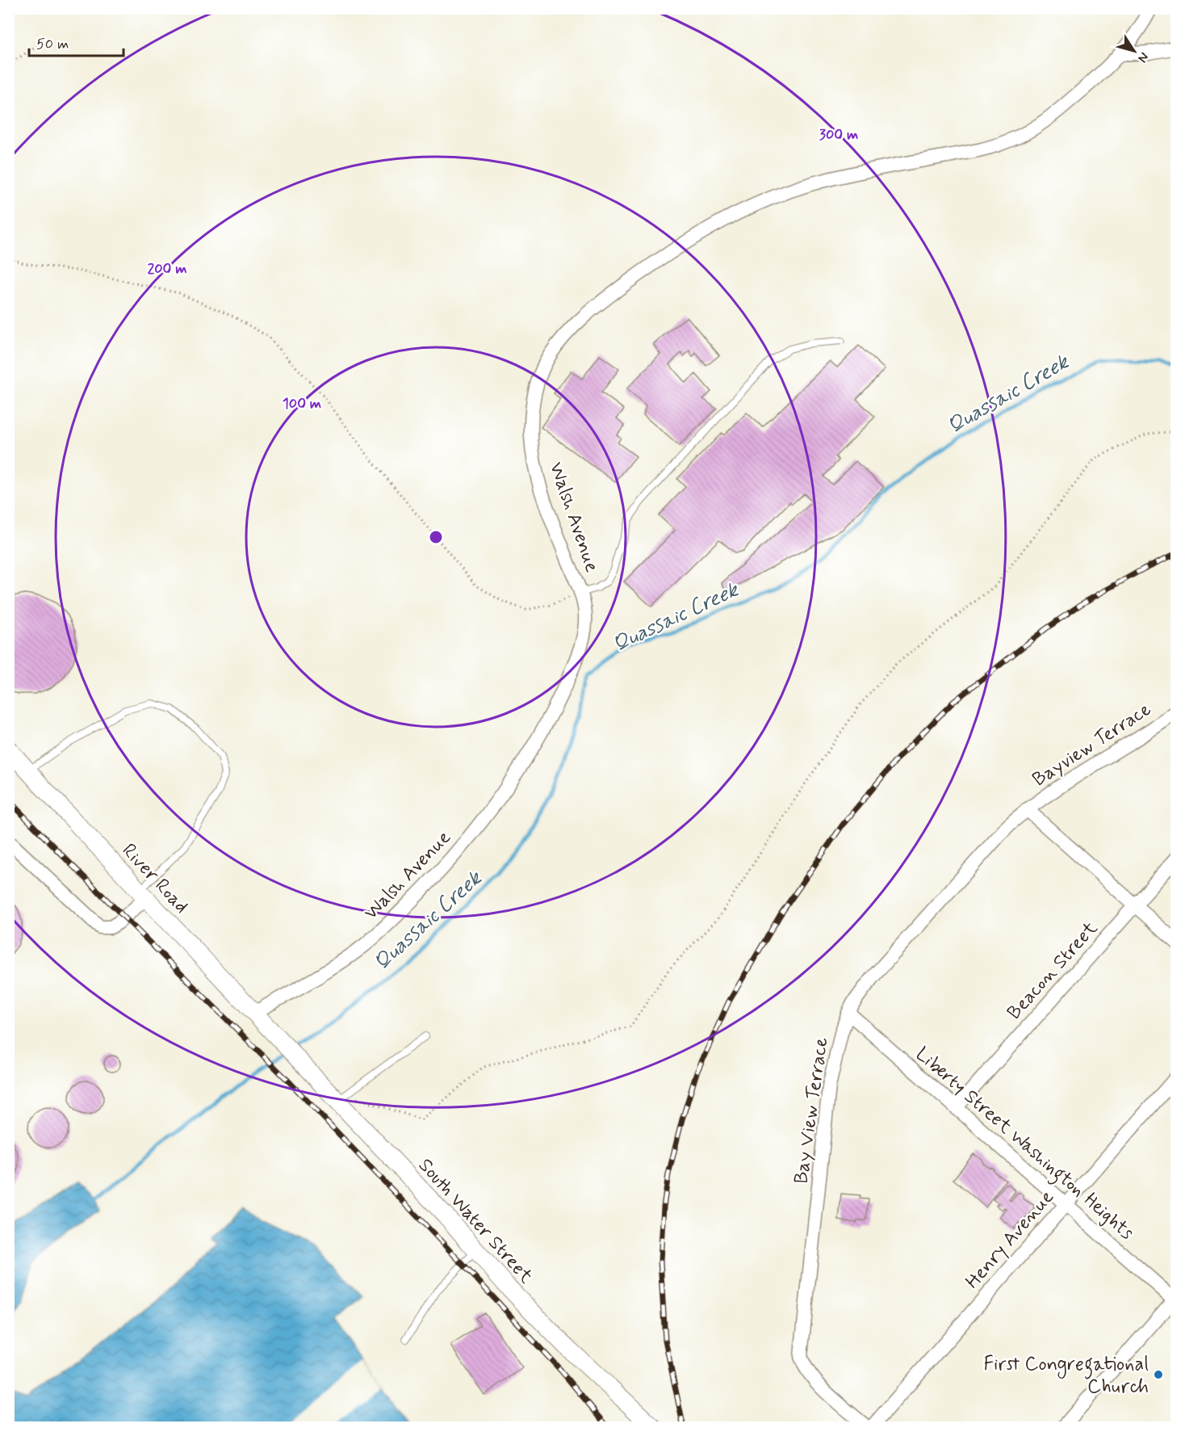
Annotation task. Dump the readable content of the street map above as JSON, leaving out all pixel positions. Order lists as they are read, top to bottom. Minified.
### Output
{"streets":{"street":["Walsh Avenue","Bayview Terrace","River Road","Beacon Street","Bay View Terrace","Liberty Street Washington Heights","South Water Street","Henry Avenue"]},"crossings":[["Walsh Avenue","River Road"],["Bayview Terrace","Bay View Terrace"],["River Road","South Water Street"],["Beacon Street","Liberty Street Washington Heights"],["Bay View Terrace","Liberty Street Washington Heights"],["Bay View Terrace","Henry Avenue"],["Liberty Street Washington Heights","Henry Avenue"]],"water":["Quassaic Creek"],"places":["First Congregational Church"],"scale_bar":"50 m","north":"bottom right","rings":["300 m","200 m","100 m"]}
